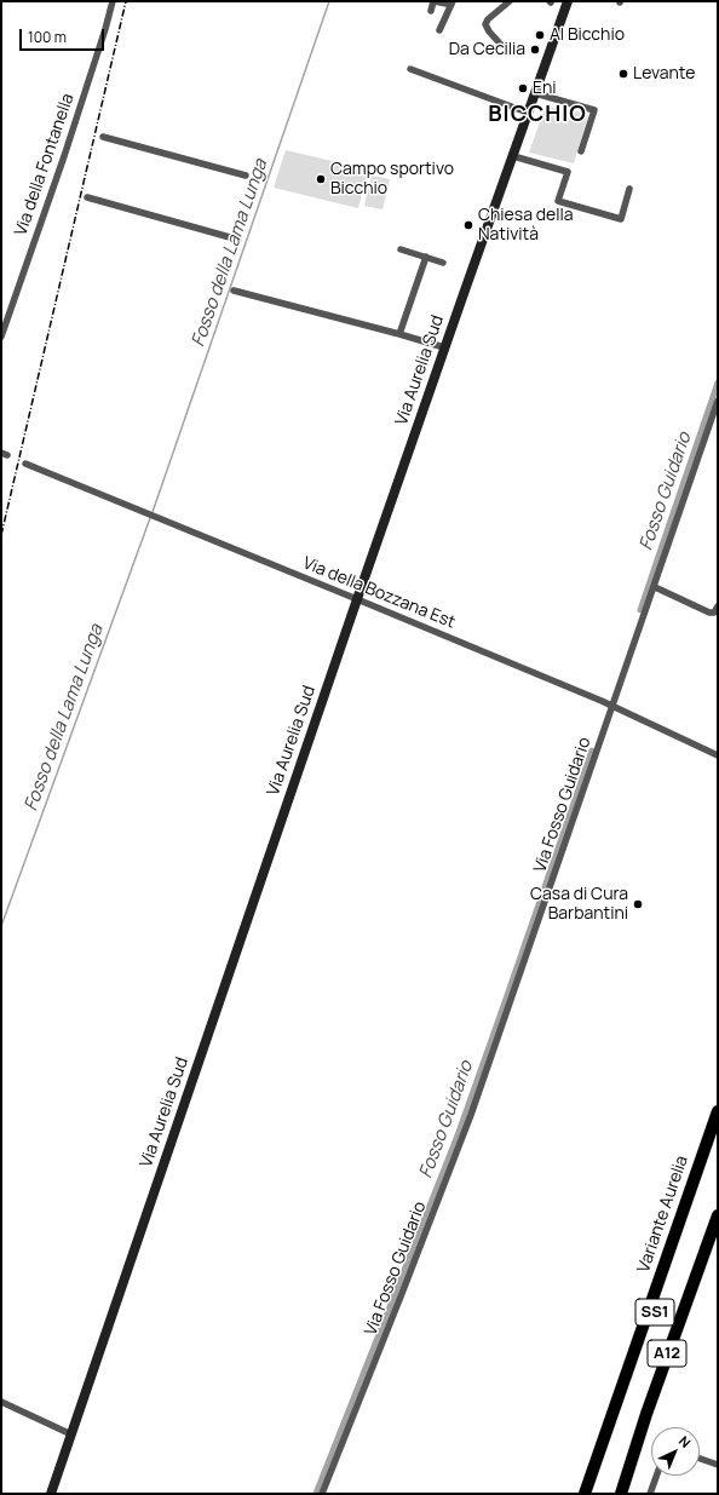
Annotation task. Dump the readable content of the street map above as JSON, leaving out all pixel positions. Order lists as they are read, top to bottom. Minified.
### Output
{"streets":{"highway":["Variante Aurelia","SS1","A12"],"main road":["Via Aurelia Sud"],"street":["Via della Fontanella","Via della Bozzana Est","Via Fosso Guidario"]},"crossings":[["Via Aurelia Sud","Via della Bozzana Est"],["Via della Bozzana Est","Via Fosso Guidario"]],"districts":["BICCHIO"],"water":["Fosso della Lama Lunga","Fosso Guidario"],"places":["Al Bicchio","Da Cecilia","Levante","Eni","Campo sportivo Bicchio","Chiesa della Natività","Casa di Cura Barbantini"],"scale_bar":"100 m","north":"top right"}
